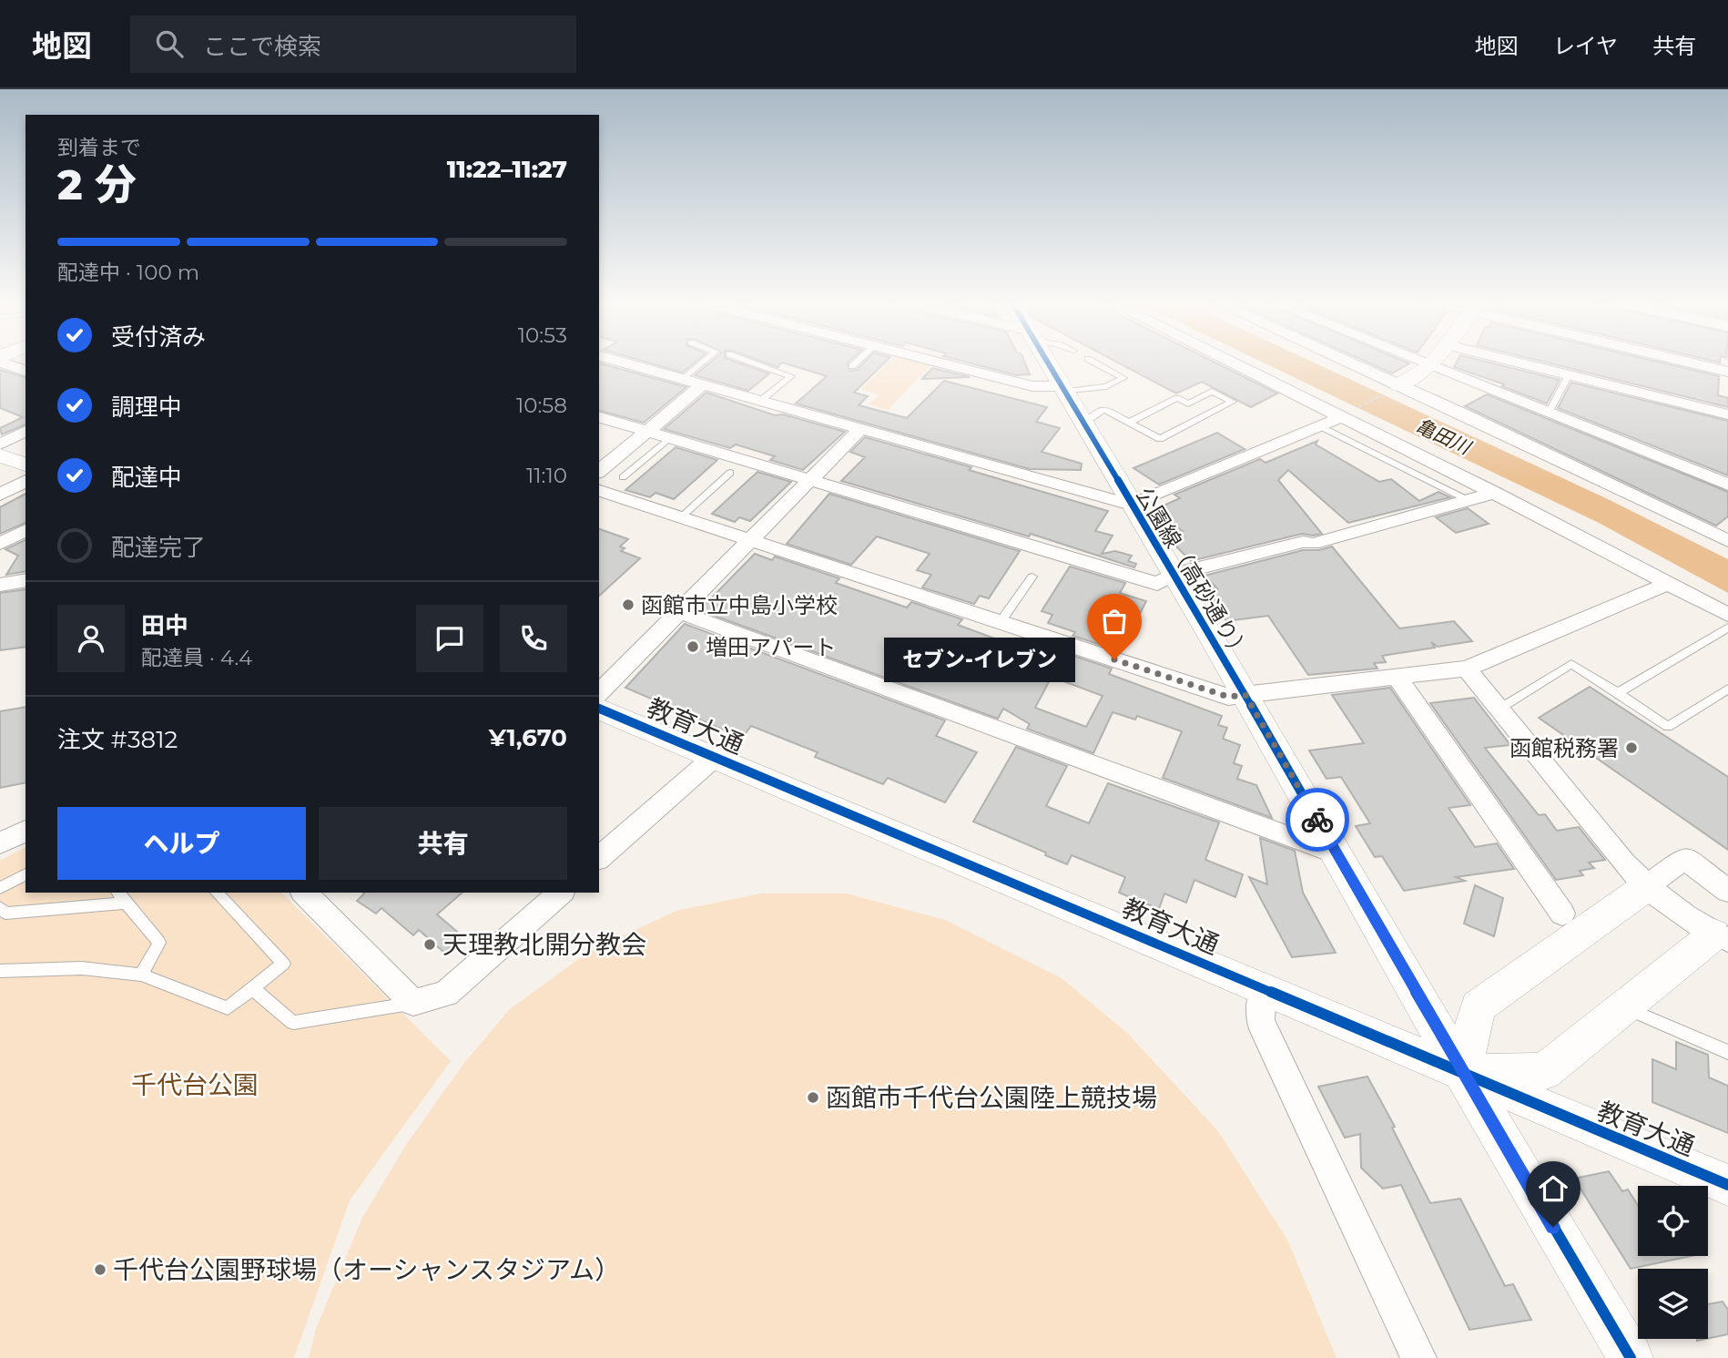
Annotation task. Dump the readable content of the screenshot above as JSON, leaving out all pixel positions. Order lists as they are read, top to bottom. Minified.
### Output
{"streets":{"street":["公園線（高砂通り）","教育大通"]},"crossings":[["公園線（高砂通り）","教育大通"]],"water":["亀田川"],"parks":["千代台公園"],"places":["函館市立中島小学校","増田アパート","セブン-イレブン","函館税務署","天理教北開分教会","函館市千代台公園陸上競技場","千代台公園野球場（オーシャンスタジアム）"],"page":{"header":"地図","search":"ここで検索","nav":["地図","レイヤ","共有"],"heading":["2 分","到着まで","11:22–11:27"],"panel":["田中","配達員 · 4.4","注文 #3812","¥1,670"],"bar":"配達中 · 100 m","list":[["受付済み","10:53"],["調理中","10:58"],["配達中","11:10"],"配達完了"],"bubble":"セブン-イレブン","buttons":["ヘルプ","共有"]}}
